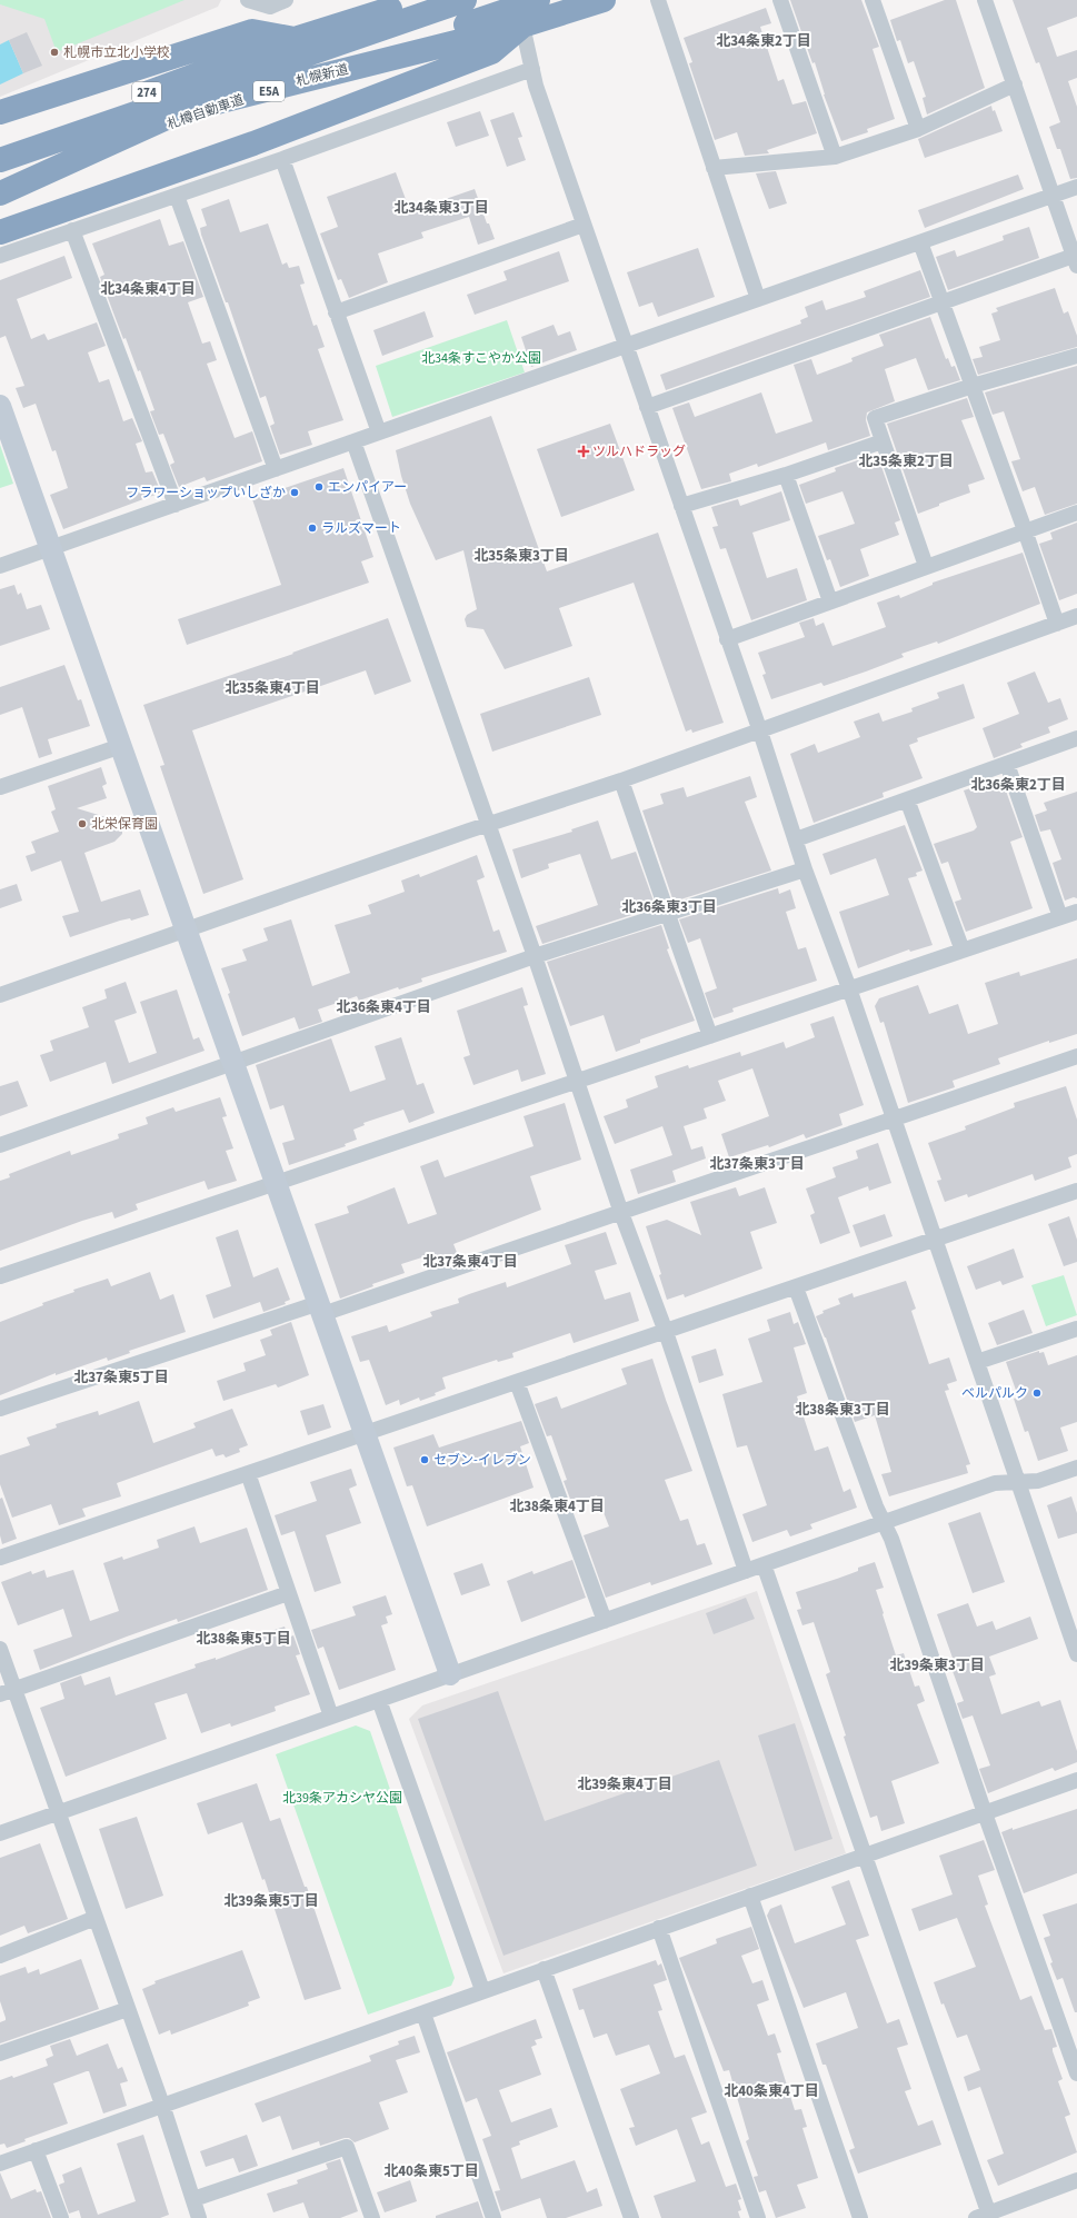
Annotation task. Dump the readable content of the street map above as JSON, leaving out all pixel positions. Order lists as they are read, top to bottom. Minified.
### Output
{"streets":{"highway":["札幌新道","E5A","274","札樽自動車道"]},"districts":["北34条東2丁目","北34条東3丁目","北34条東4丁目","北35条東2丁目","北35条東3丁目","北35条東4丁目","北36条東2丁目","北36条東3丁目","北36条東4丁目","北37条東3丁目","北37条東4丁目","北37条東5丁目","北38条東3丁目","北38条東4丁目","北38条東5丁目","北39条東3丁目","北39条東4丁目","北39条東5丁目","北40条東4丁目","北40条東5丁目"],"parks":["北34条すこやか公園","北39条アカシヤ公園"],"places":{"other":["札幌市立北小学校","エンパイアー","フラワーショップいしざか","ラルズマート","北栄保育園","ベルパルク","セブン-イレブン"],"health":["ツルハドラッグ"]}}
